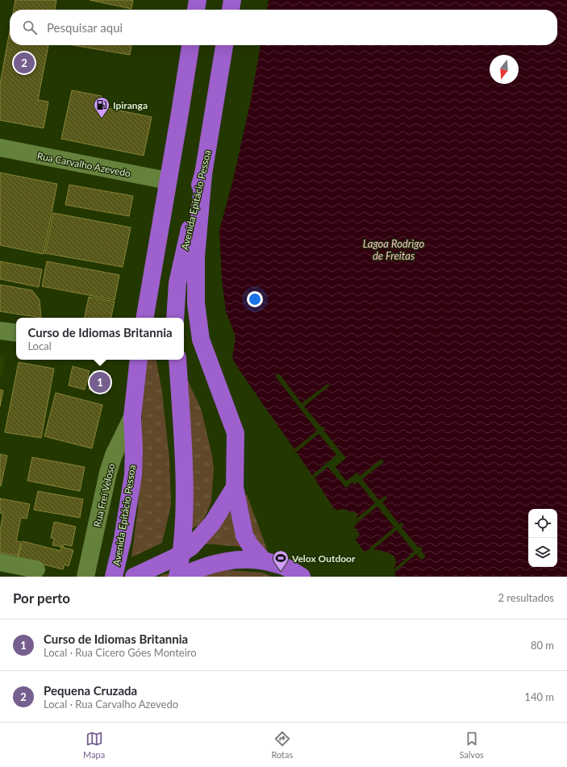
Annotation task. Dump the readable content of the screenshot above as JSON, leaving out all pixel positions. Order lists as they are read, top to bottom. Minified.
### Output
{"streets":{"highway":["Avenida Epitácio Pessoa"],"street":["Rua Carvalho Azevedo","Rua Frei Veloso"]},"crossings":[["Avenida Epitácio Pessoa","Rua Frei Veloso"]],"water":["Lagoa Rodrigo de Freitas"],"places":{"fuel station":["Ipiranga"],"sports":["Velox Outdoor"]},"north":"bottom","page":{"search":"Pesquisar aqui","pins":["2","1"],"popup":["Curso de Idiomas Britannia","Local"],"heading":["Por perto","2 resultados"],"list":[{"mark":"1","name":"Curso de Idiomas Britannia","note":"Local · Rua Cicero Góes Monteiro","value":"80 m"},{"mark":"2","name":"Pequena Cruzada","note":"Local · Rua Carvalho Azevedo","value":"140 m"}],"nav":["Mapa","Rotas","Salvos"]}}
